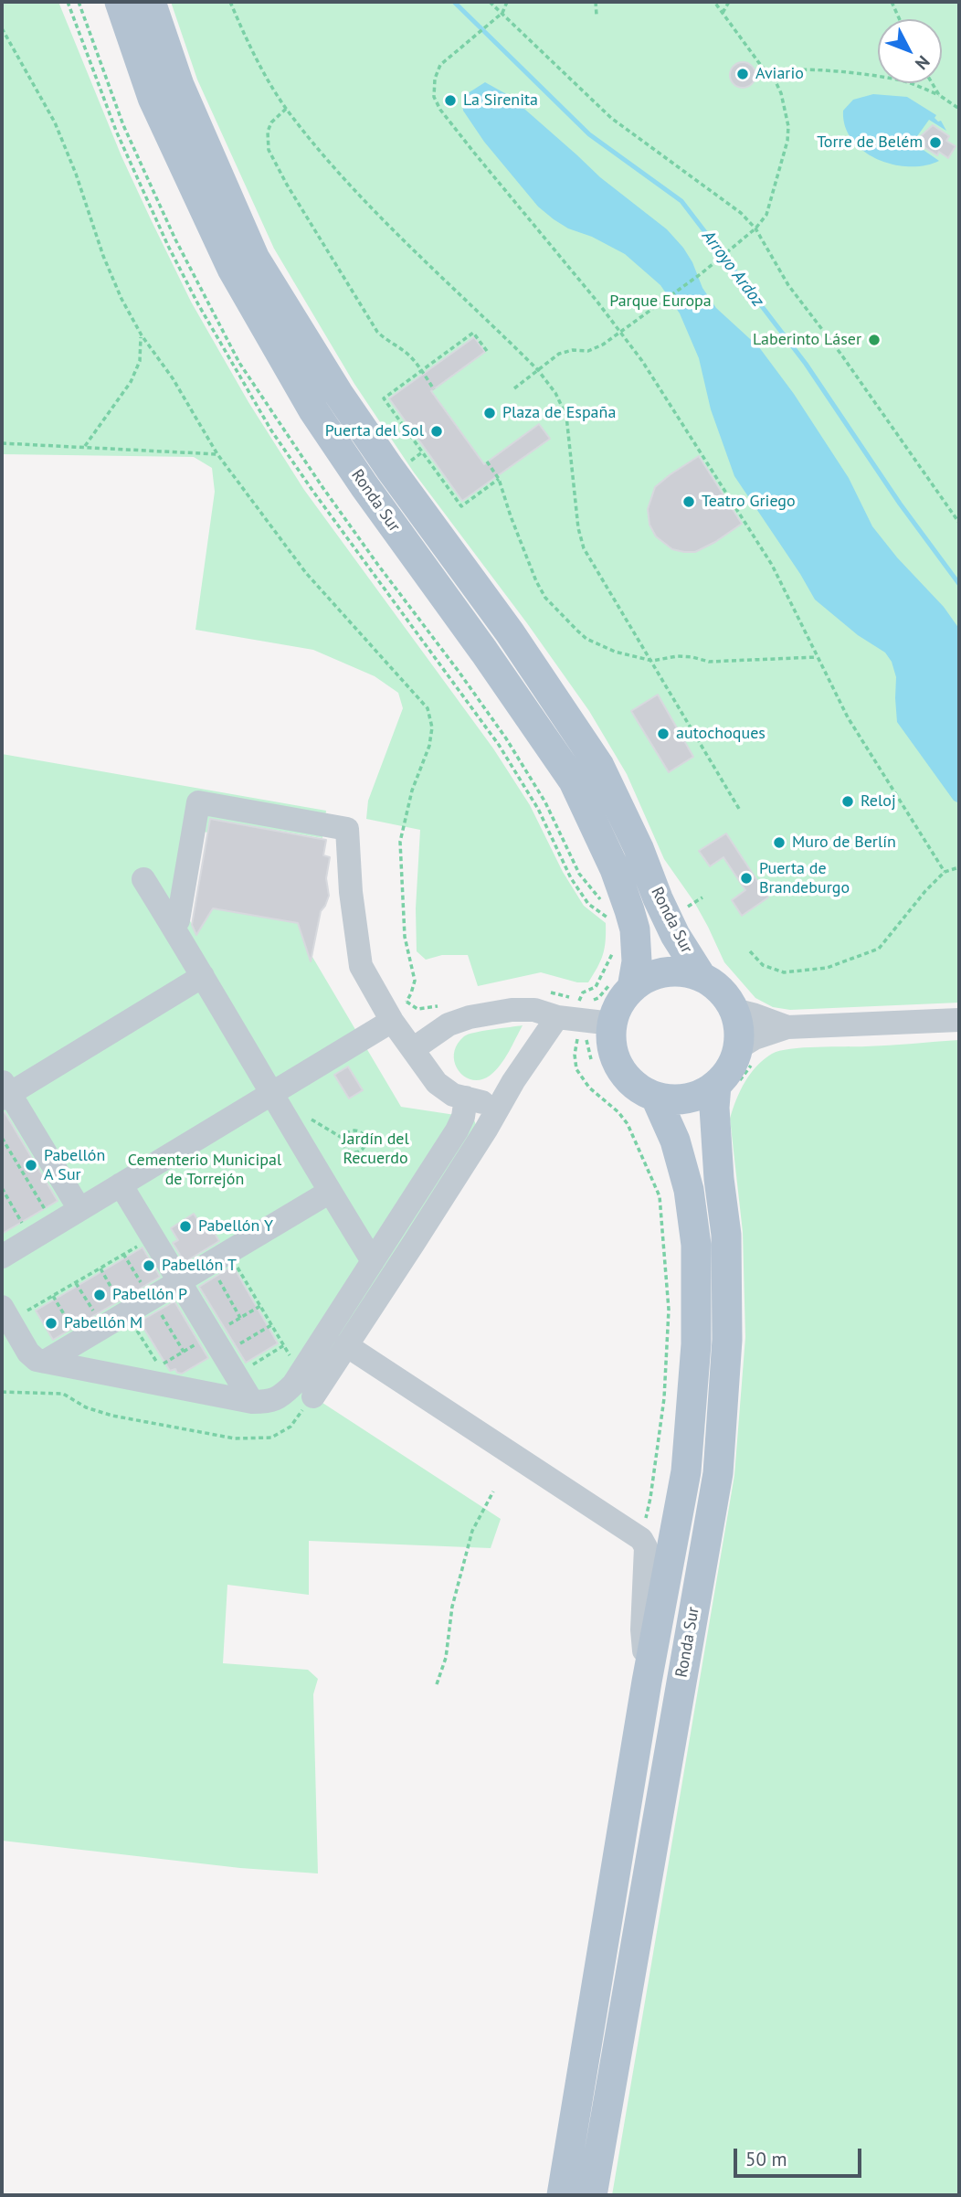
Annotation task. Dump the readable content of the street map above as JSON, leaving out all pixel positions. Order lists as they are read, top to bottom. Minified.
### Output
{"streets":{"main road":["Ronda Sur"]},"water":["Arroyo Ardoz"],"parks":["Parque Europa","Jardín del Recuerdo","Cementerio Municipal de Torrejón"],"places":["Aviario","La Sirenita","Torre de Belém","Laberinto Láser","Plaza de España","Puerta del Sol","Teatro Griego","autochoques","Reloj","Muro de Berlín","Puerta de Brandeburgo","Pabellón A Sur","Pabellón Y","Pabellón T","Pabellón P","Pabellón M"],"scale_bar":"50 m","north":"bottom right"}
